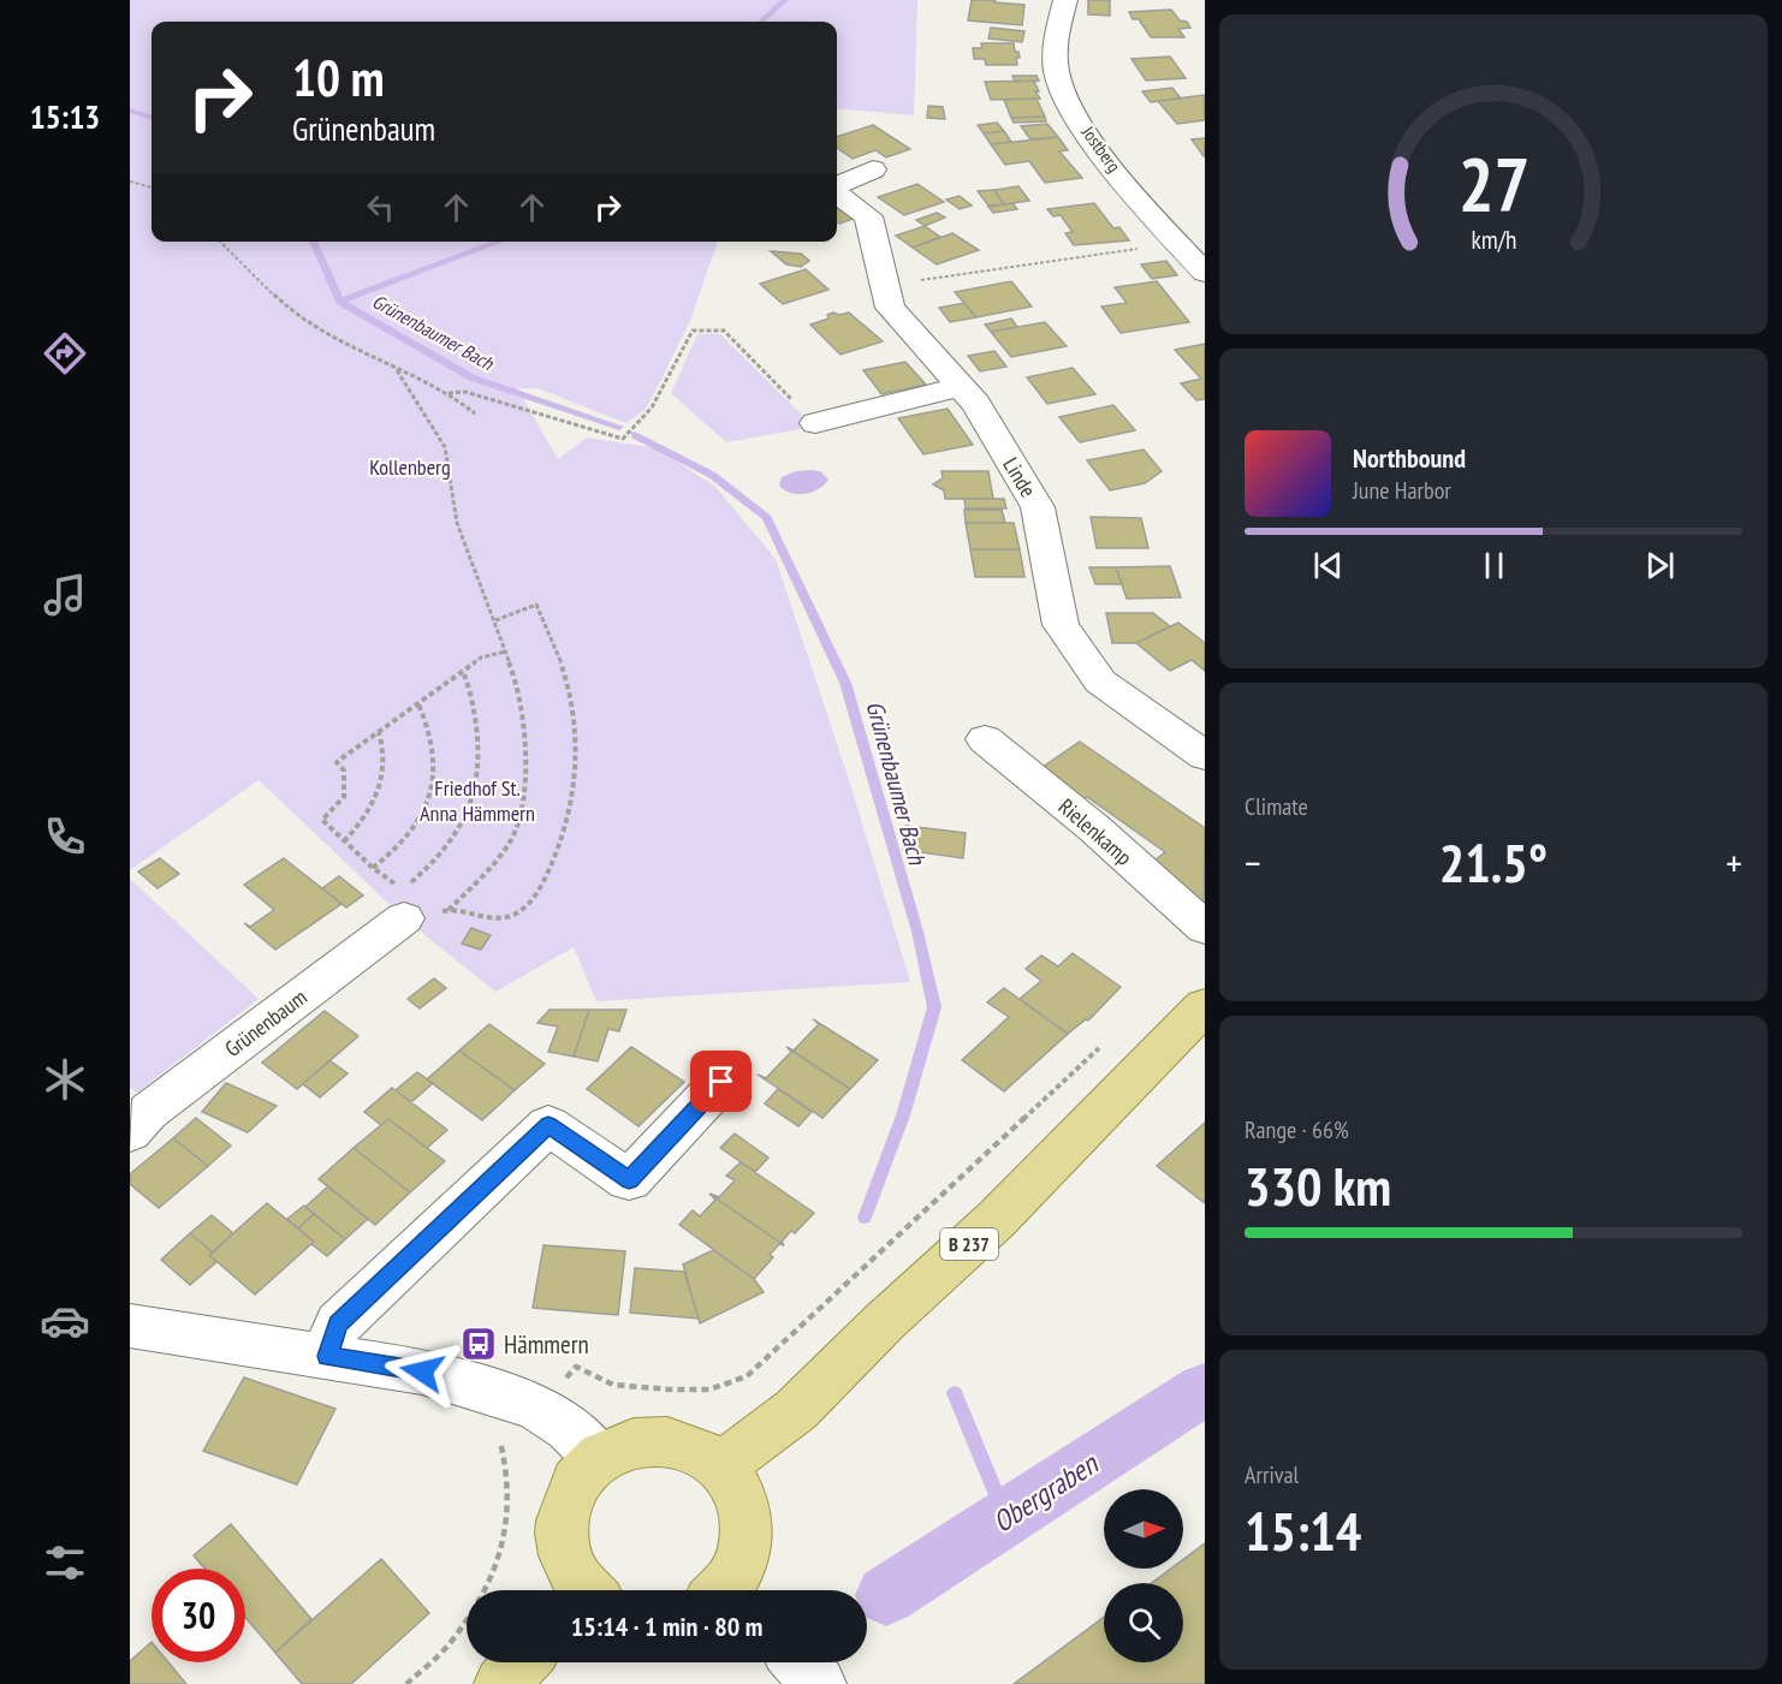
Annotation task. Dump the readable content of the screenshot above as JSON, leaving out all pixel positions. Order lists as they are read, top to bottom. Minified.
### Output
{"streets":{"main road":["B 237"],"street":["Jostberg","Linde","Rielenkamp","Grünenbaum"]},"water":["Grünenbaumer Bach","Obergraben"],"parks":["Kollenberg","Friedhof St. Anna Hämmern"],"places":{"bus stop":["Hämmern"]},"north":"right","page":{"tabs":"15:13","turn":["10 m","Grünenbaum"],"song":["Northbound","June Harbor"],"tile":["Climate",["Range · 66%","330 km"],["Arrival","15:14"]],"heat":["−","21.5°","+"],"limit":"30","trip":"15:14 · 1 min · 80 m","gauge":["27","km/h"]}}
